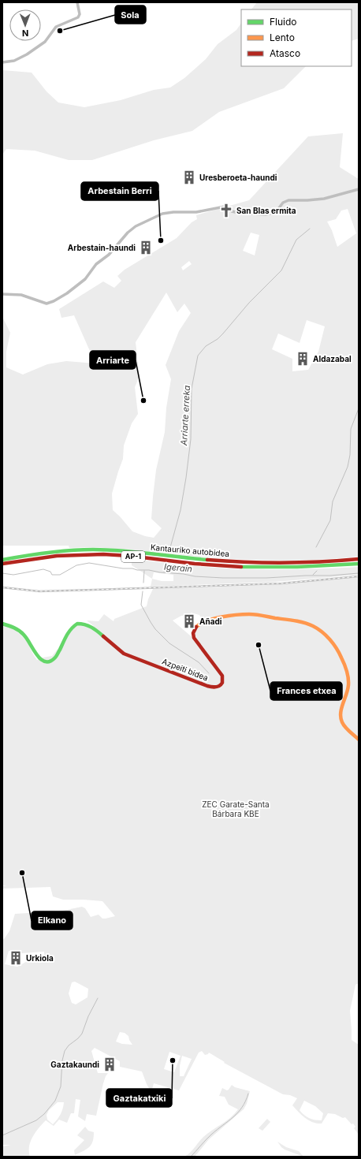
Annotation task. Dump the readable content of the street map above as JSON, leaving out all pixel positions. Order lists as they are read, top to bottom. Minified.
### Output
{"streets":{"main road":["Kantauriko autobidea","AP-1","Azpeiti bidea"]},"water":["Arriarte erreka","Igerain"],"parks":["ZEC Garate-Santa Bárbara KBE"],"places":{"other":["Sola","Arbestain Berri","Arriarte","Frances etxea","Elkano","Gaztakatxiki"],"building":["Uresberoeta-haundi","Arbestain-haundi","Aldazabal","Añadi","Urkiola","Gaztakaundi"],"church":["San Blas ermita"]},"legend":["Fluido","Lento","Atasco"],"north":"bottom"}
